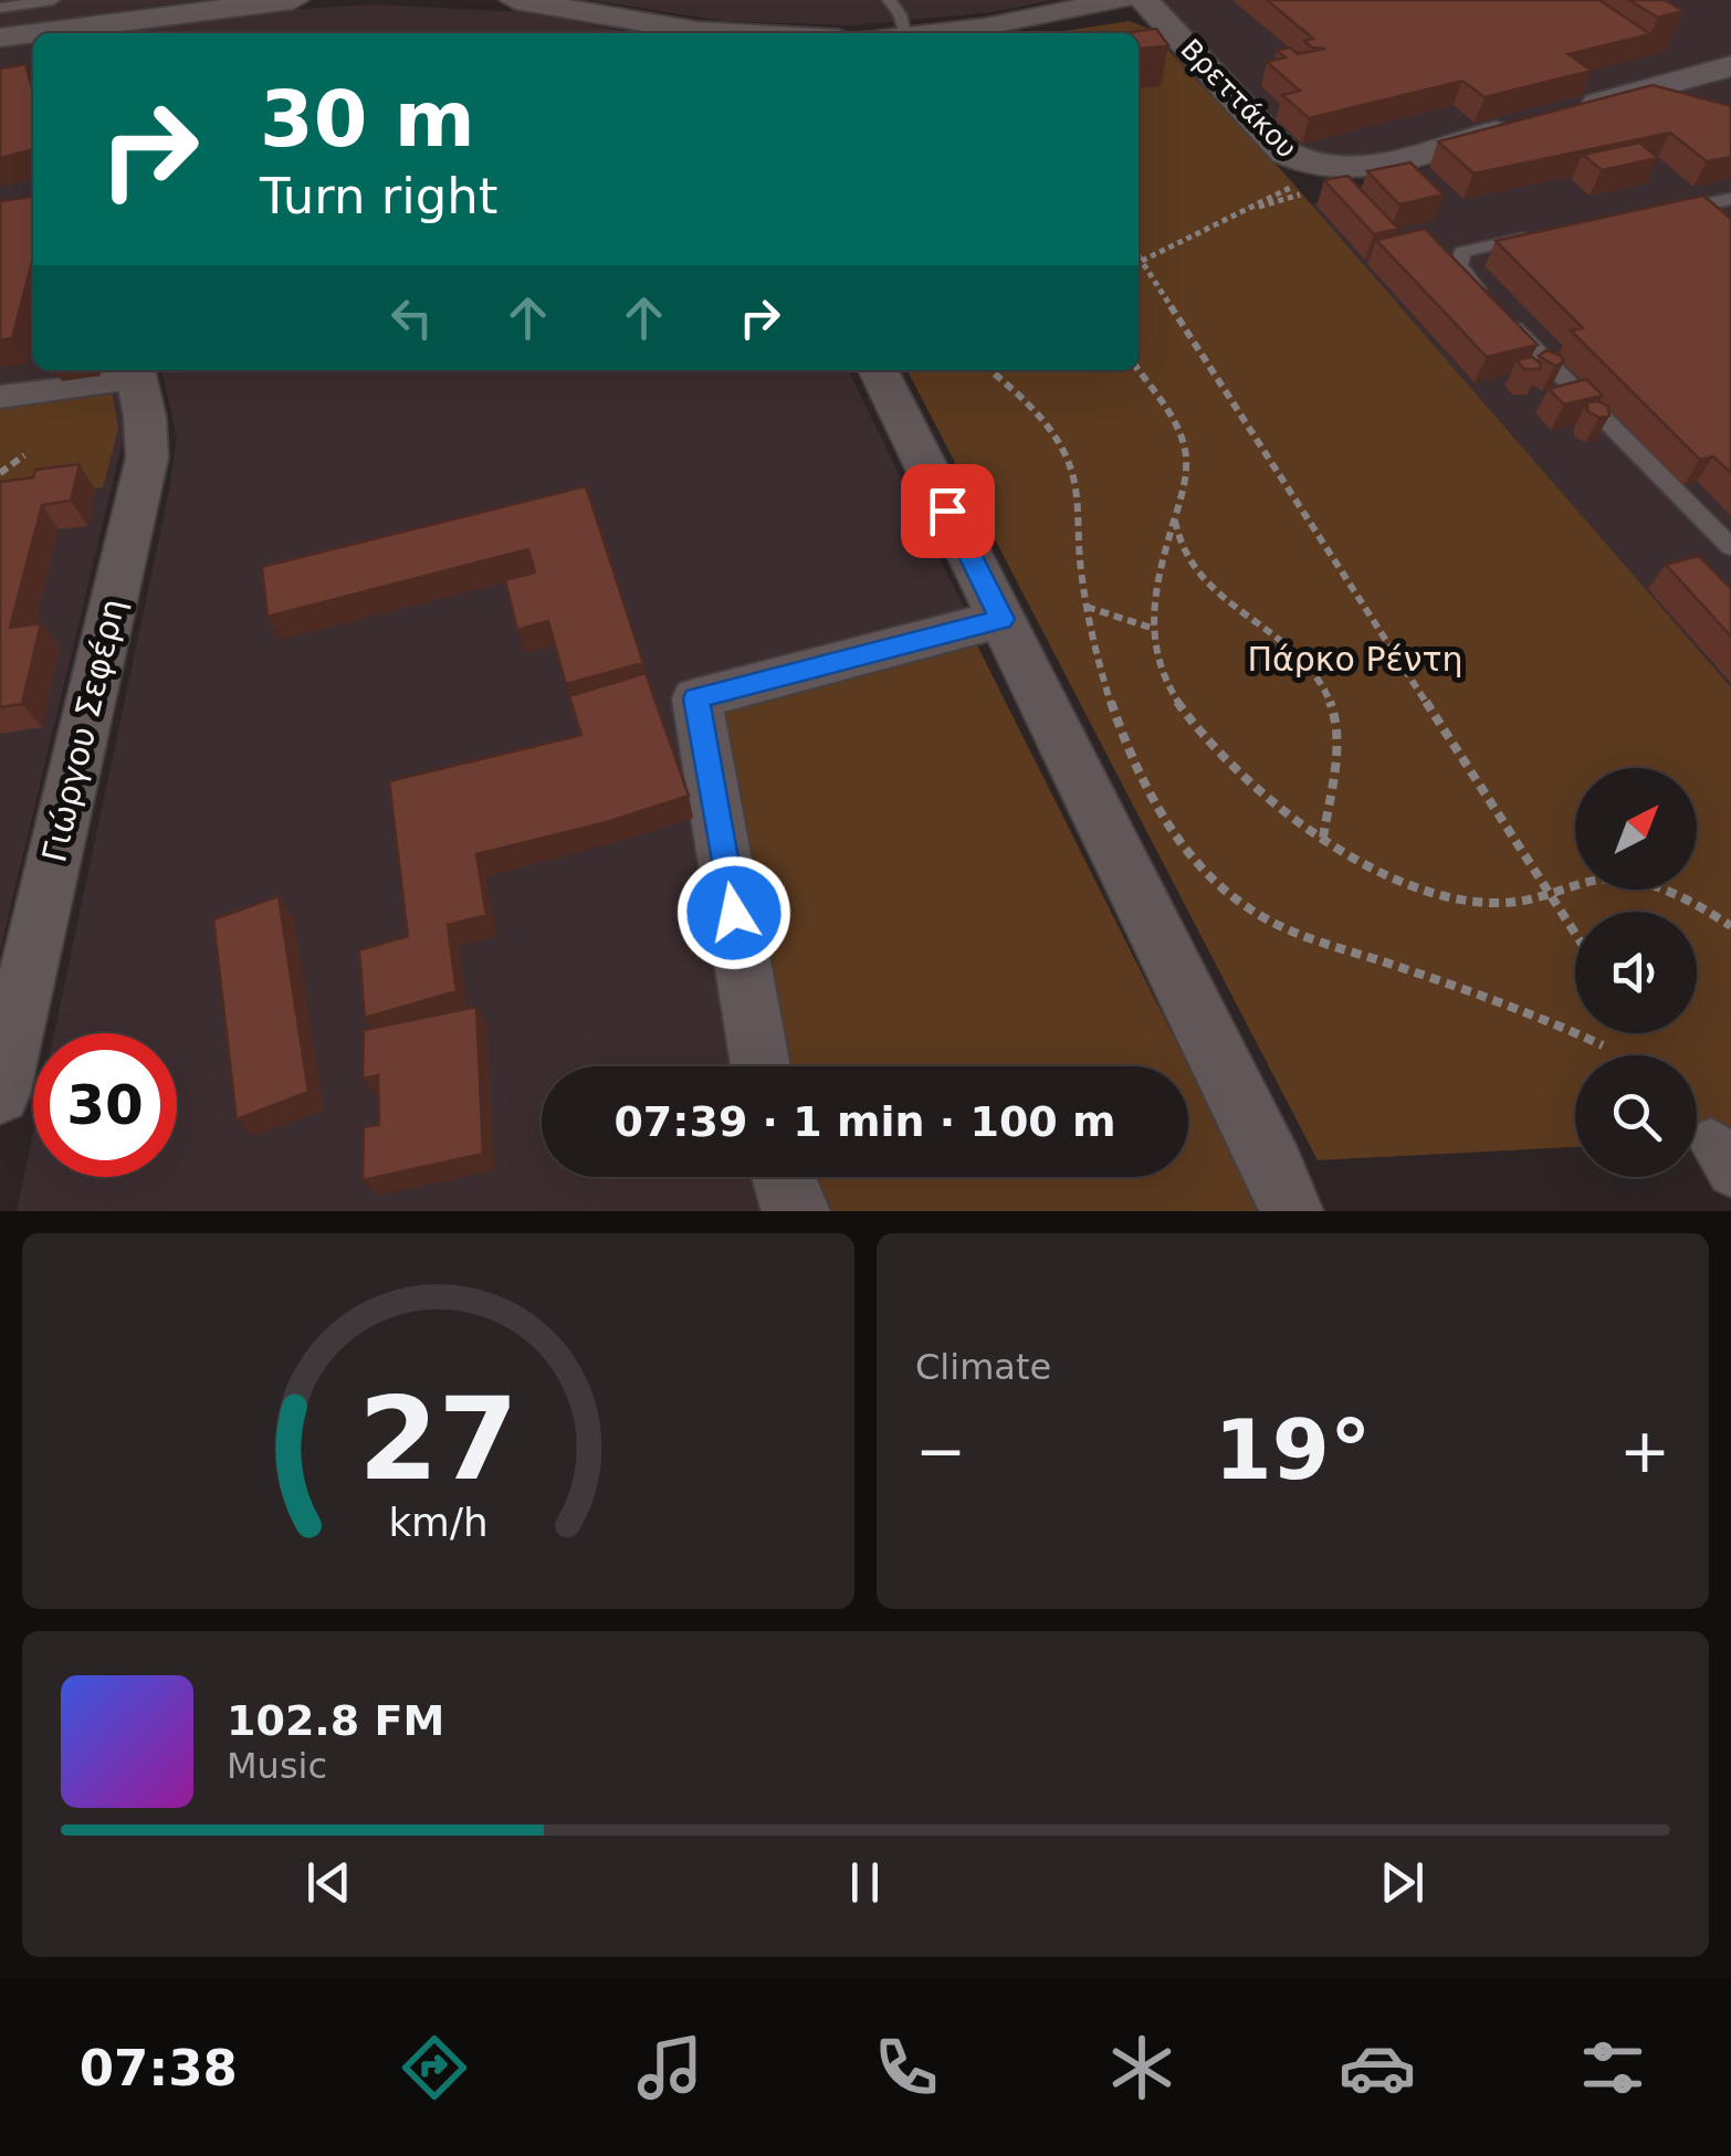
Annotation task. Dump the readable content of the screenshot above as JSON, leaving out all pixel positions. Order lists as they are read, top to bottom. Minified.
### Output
{"streets":{"street":["Βρεττάκου","Γιώργου Σεφέρη"]},"parks":["Πάρκο Ρέντη"],"north":"top right","page":{"turn":["30 m","Turn right"],"limit":"30","trip":"07:39 · 1 min · 100 m","tile":"Climate","heat":["−","19°","+"],"song":["102.8 FM","Music"],"tabs":"07:38","gauge":["27","km/h"]}}
